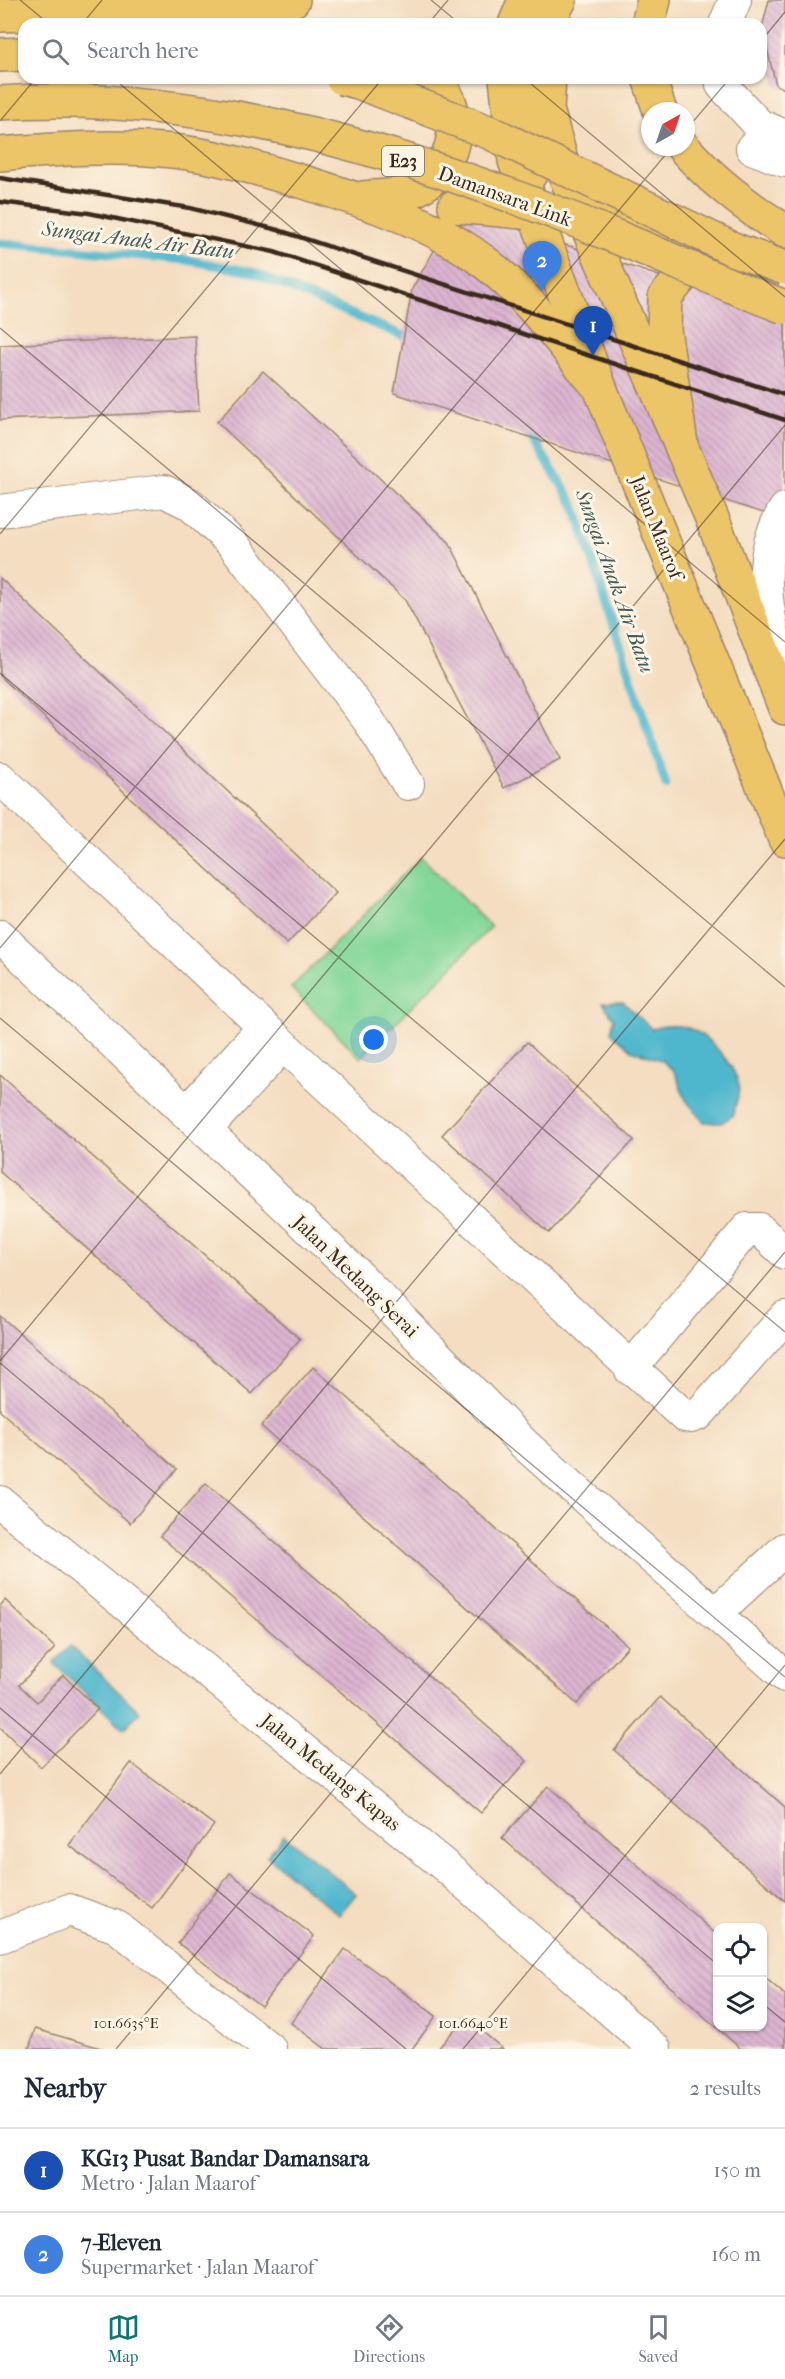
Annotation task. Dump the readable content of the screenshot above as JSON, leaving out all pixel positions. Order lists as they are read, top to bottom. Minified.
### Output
{"streets":{"main road":["E23","Damansara Link","Jalan Maarof"],"street":["Jalan Medang Serai","Jalan Medang Kapas"]},"water":["Sungai Anak Air Batu"],"north":"top right","page":{"search":"Search here","pins":["2","1"],"heading":["Nearby","2 results"],"list":[{"mark":"1","name":"KG13 Pusat Bandar Damansara","note":"Metro · Jalan Maarof","value":"150 m"},{"mark":"2","name":"7-Eleven","note":"Supermarket · Jalan Maarof","value":"160 m"}],"nav":["Map","Directions","Saved"]},"coordinates":["101.6635°E","101.6640°E"]}
